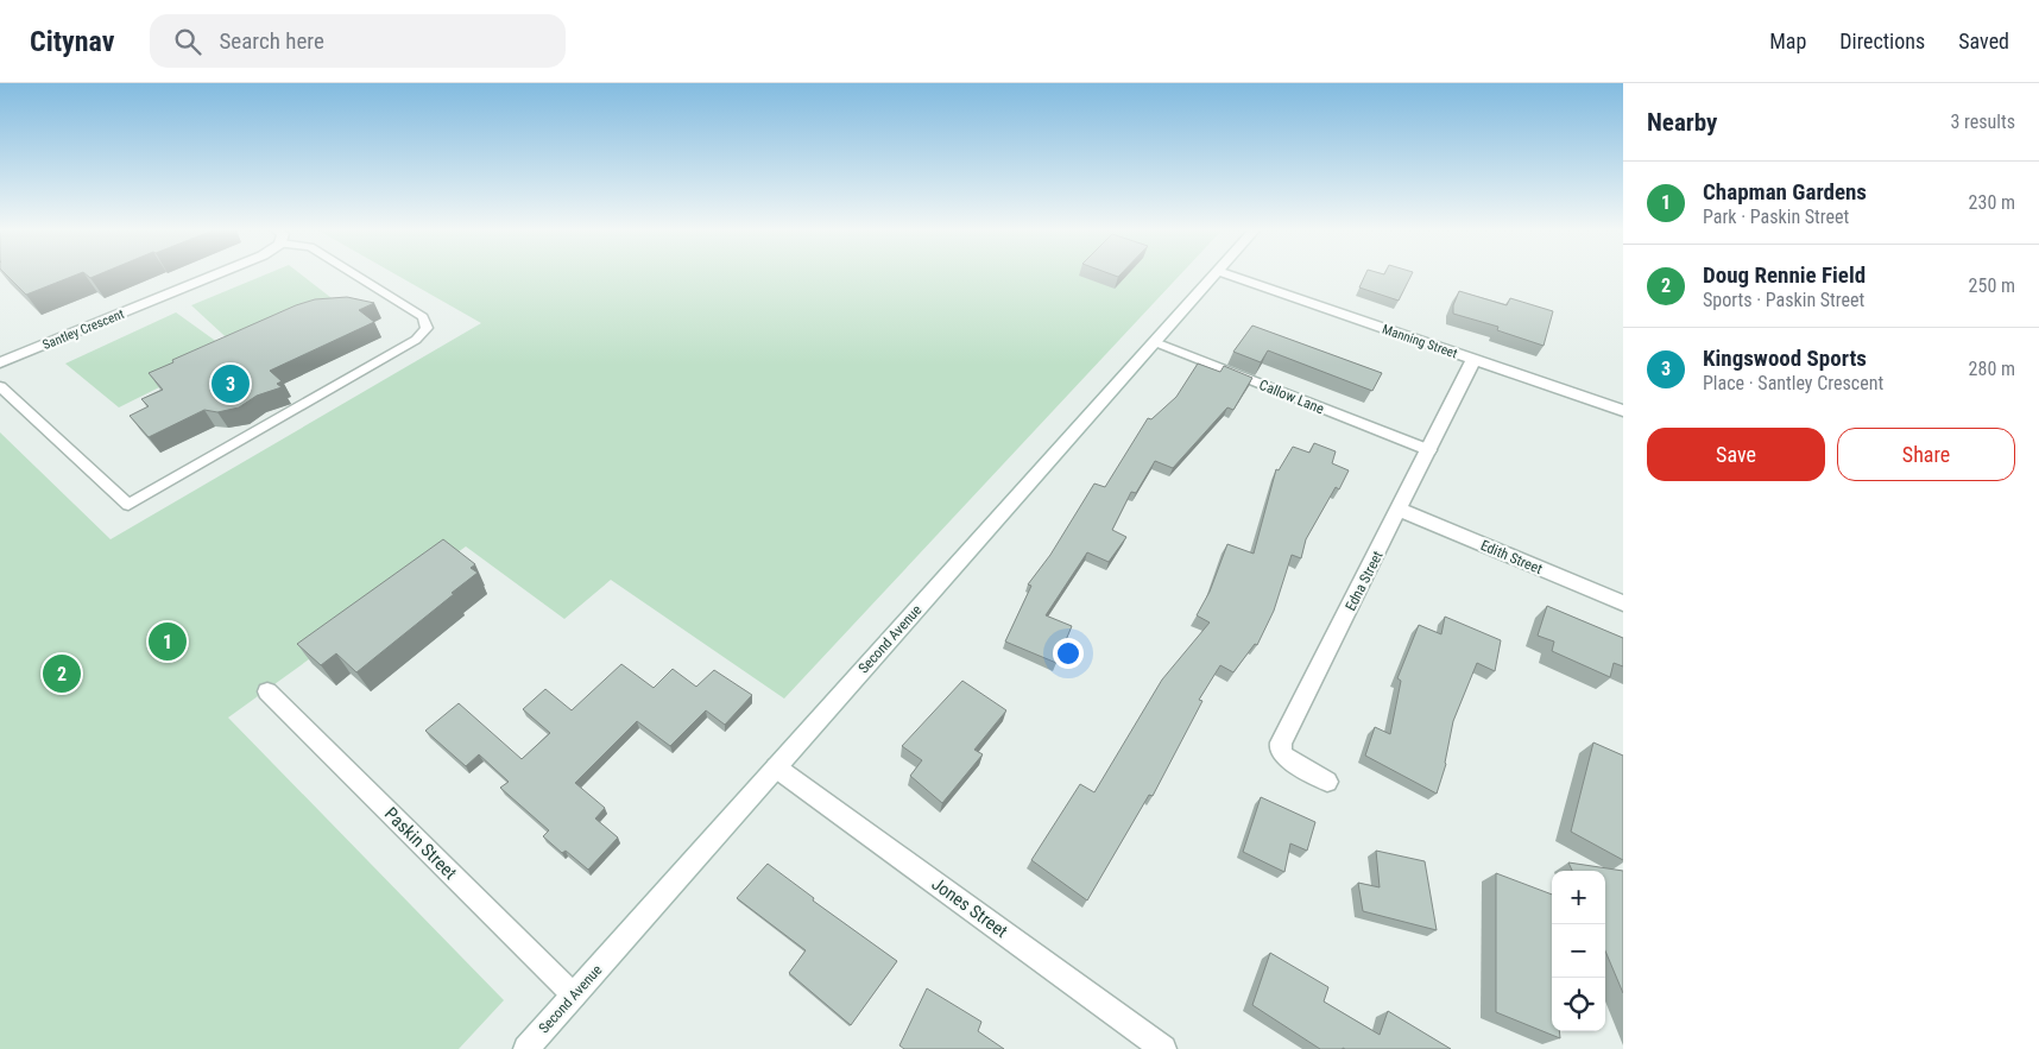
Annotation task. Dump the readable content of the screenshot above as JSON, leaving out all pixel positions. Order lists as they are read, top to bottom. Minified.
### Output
{"streets":{"street":["Santley Crescent","Manning Street","Edith Street","Edna Street","Second Avenue","Paskin Street","Jones Street"],"lane":["Callow Lane"]},"crossings":[["Manning Street","Edna Street"],["Callow Lane","Edna Street"],["Callow Lane","Second Avenue"],["Edith Street","Edna Street"],["Second Avenue","Paskin Street"],["Second Avenue","Jones Street"]],"page":{"header":"Citynav","search":"Search here","nav":["Map","Directions","Saved"],"heading":["Nearby","3 results"],"list":[{"mark":"1","name":"Chapman Gardens","note":"Park · Paskin Street","value":"230 m"},{"mark":"2","name":"Doug Rennie Field","note":"Sports · Paskin Street","value":"250 m"},{"mark":"3","name":"Kingswood Sports","note":"Place · Santley Crescent","value":"280 m"}],"pins":["3","1","2"],"buttons":["Save","Share"],"map_buttons":["+","−"]}}
